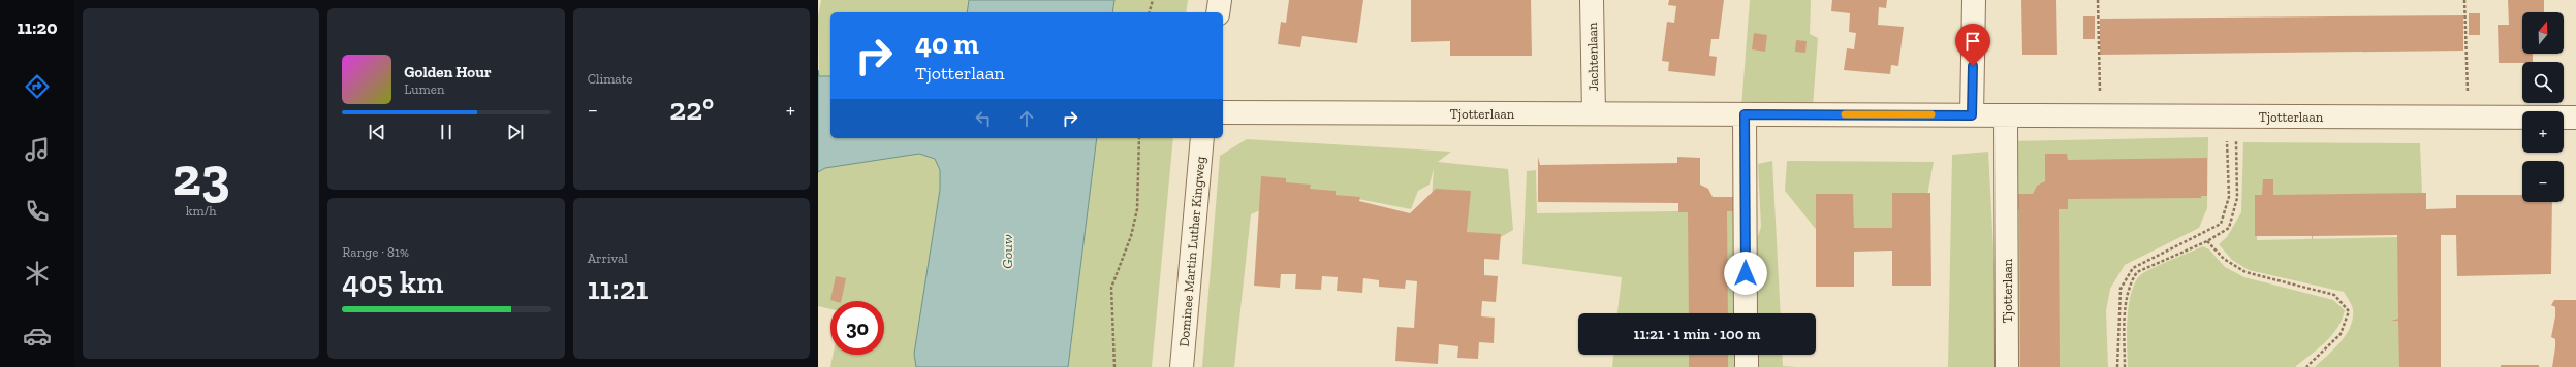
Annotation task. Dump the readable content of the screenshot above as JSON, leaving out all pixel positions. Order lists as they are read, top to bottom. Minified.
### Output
{"streets":{"street":["Jachtenlaan","Tjotterlaan","Dominee Martin Luther Kingweg"]},"crossings":[["Jachtenlaan","Tjotterlaan"]],"water":["Gouw"],"north":"top","page":{"tabs":"11:20","tile":[["23","km/h"],"Climate",["Range · 81%","405 km"],["Arrival","11:21"]],"map_buttons":["+","−"],"turn":["40 m","Tjotterlaan"],"song":["Golden Hour","Lumen"],"heat":["−","22°","+"],"limit":"30","trip":"11:21 · 1 min · 100 m"}}
